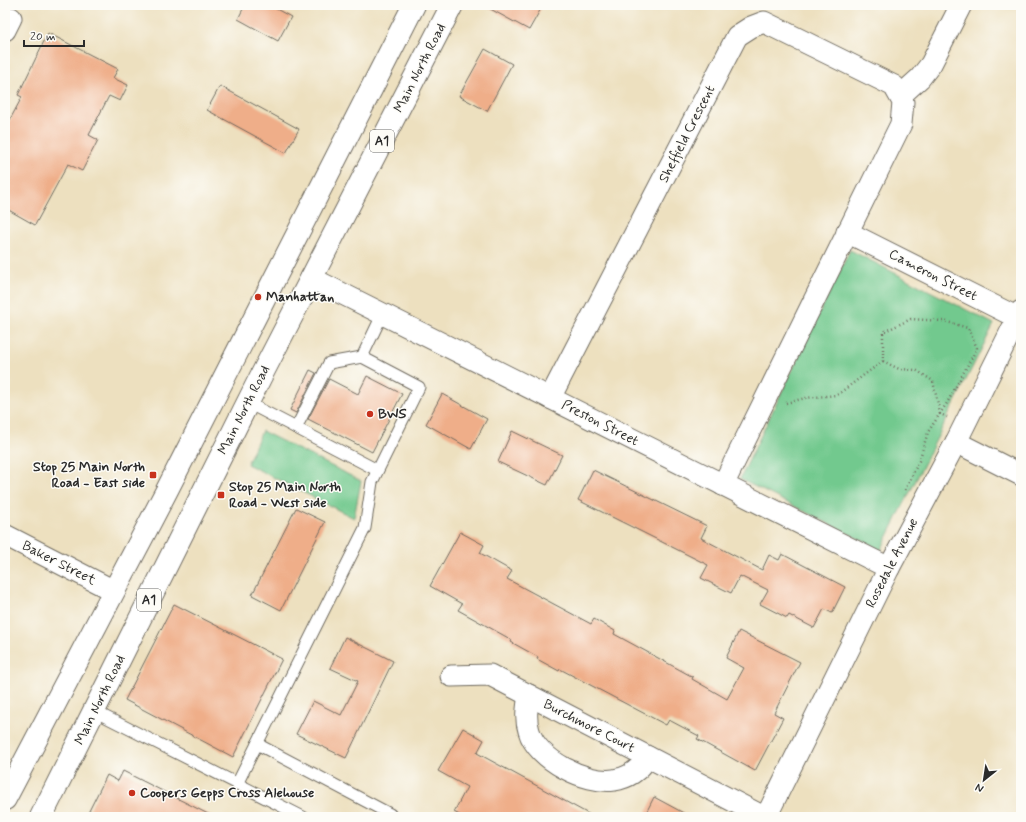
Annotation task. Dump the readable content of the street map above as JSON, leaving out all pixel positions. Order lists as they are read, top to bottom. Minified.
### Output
{"streets":{"highway":["Main North Road","A1"],"street":["Sheffield Crescent","Cameron Street","Preston Street","Baker Street","Rosedale Avenue","Burchmore Court"]},"crossings":[["Main North Road","Preston Street"],["Sheffield Crescent","Preston Street"],["A1","Baker Street"],["Cameron Street","Rosedale Avenue"],["Preston Street","Rosedale Avenue"],["Rosedale Avenue","Burchmore Court"]],"places":{"other":["Manhattan","BWS","Coopers Gepps Cross Alehouse"],"transit":["Stop 25 Main North Road - East side","Stop 25 Main North Road - West side"]},"scale_bar":"20 m","north":"bottom left"}
